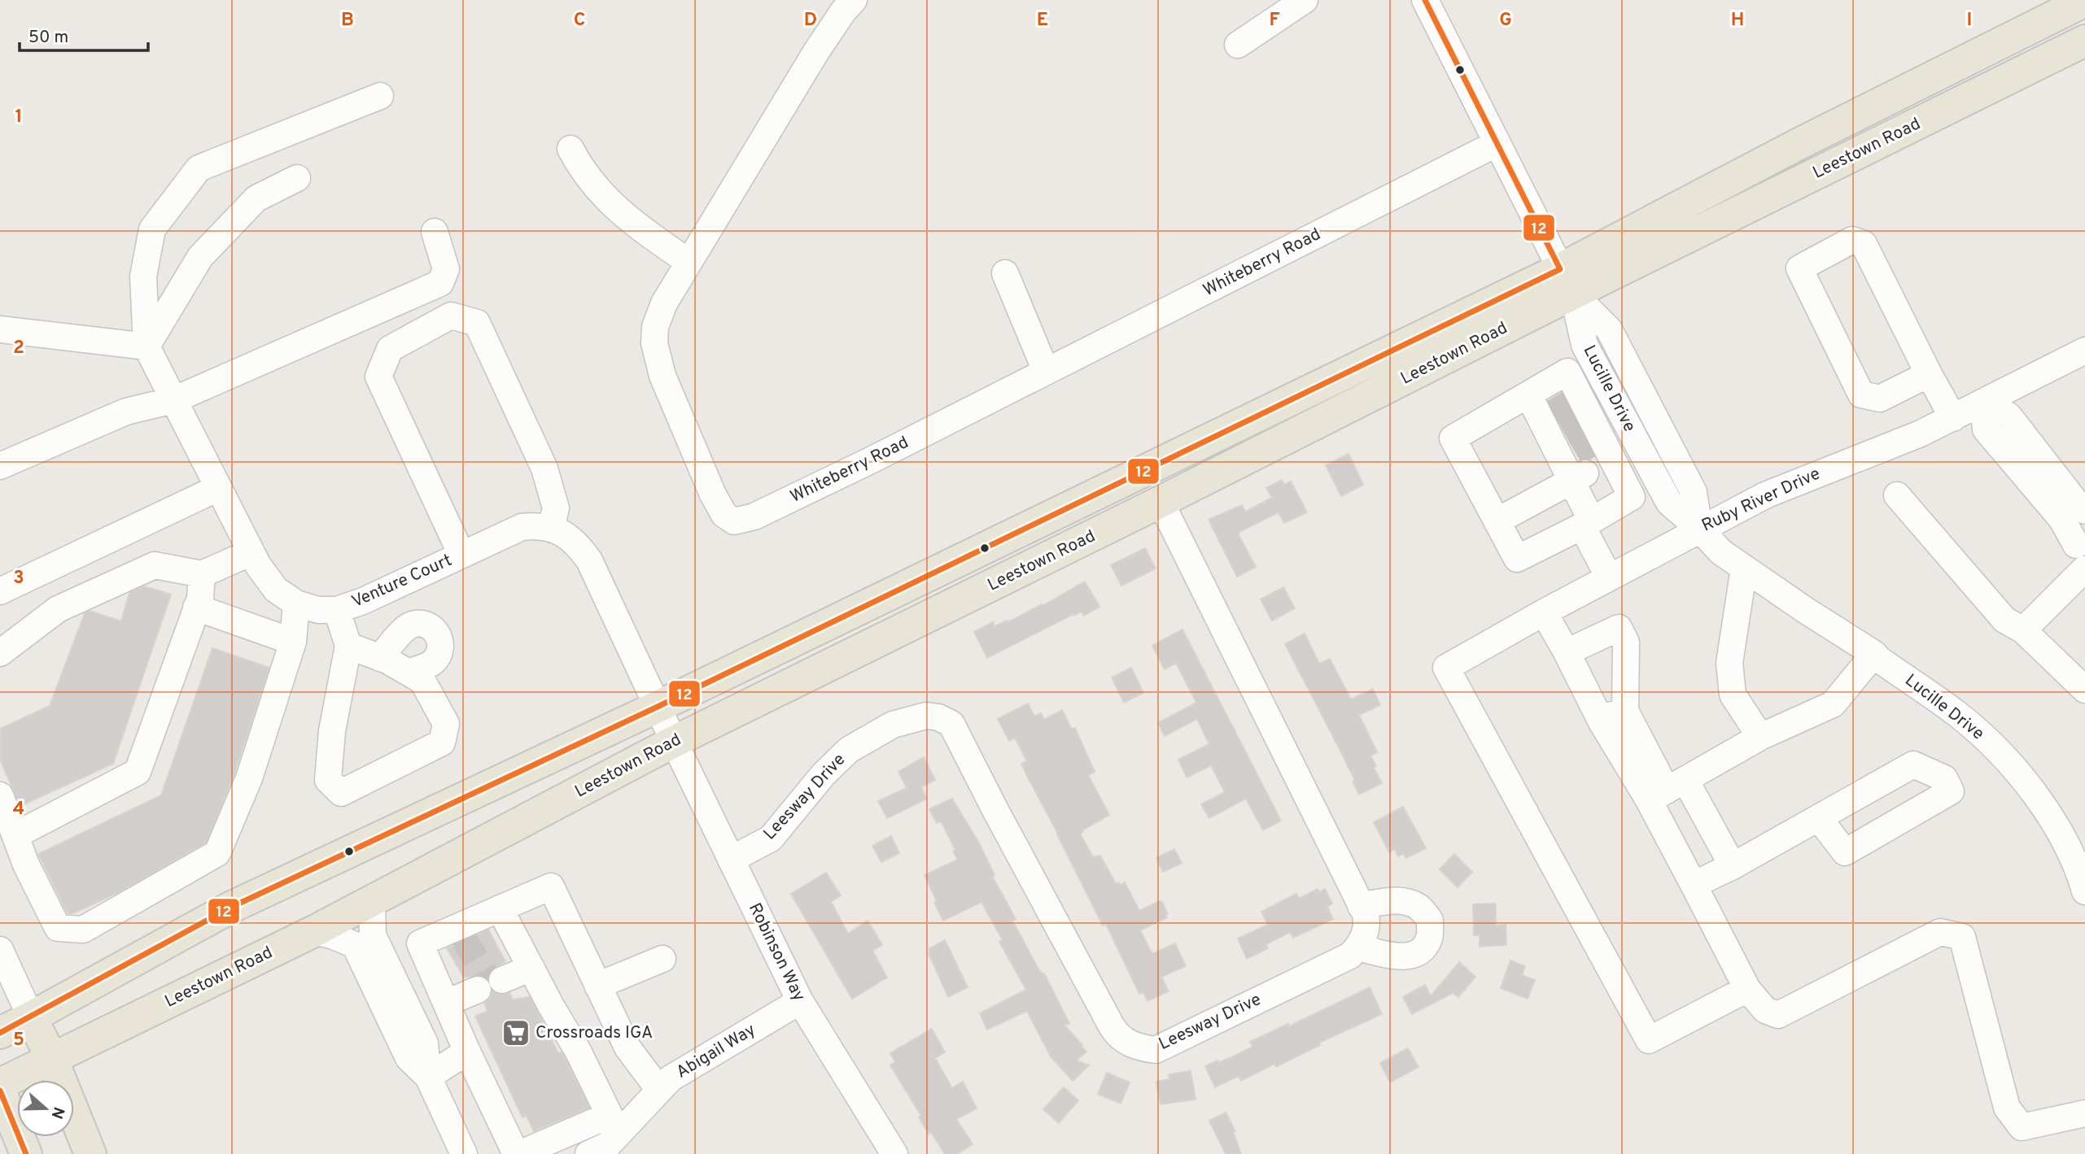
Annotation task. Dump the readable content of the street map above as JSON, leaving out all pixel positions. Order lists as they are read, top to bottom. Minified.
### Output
{"streets":{"main road":["Leestown Road"],"street":["Whiteberry Road","Lucille Drive","Ruby River Drive","Venture Court","Leesway Drive","Robinson Way","Abigail Way"]},"crossings":[["Leestown Road","Lucille Drive"],["Leestown Road","Robinson Way"],["Lucille Drive","Ruby River Drive"],["Leesway Drive","Robinson Way"],["Robinson Way","Abigail Way"]],"places":{"supermarket":["Crossroads IGA"]},"lines":["transit line 12"],"scale_bar":"50 m","north":"right","grid":{"columns":["B","C","D","E","F","G","H","I"],"rows":["1","2","3","4","5"]}}
